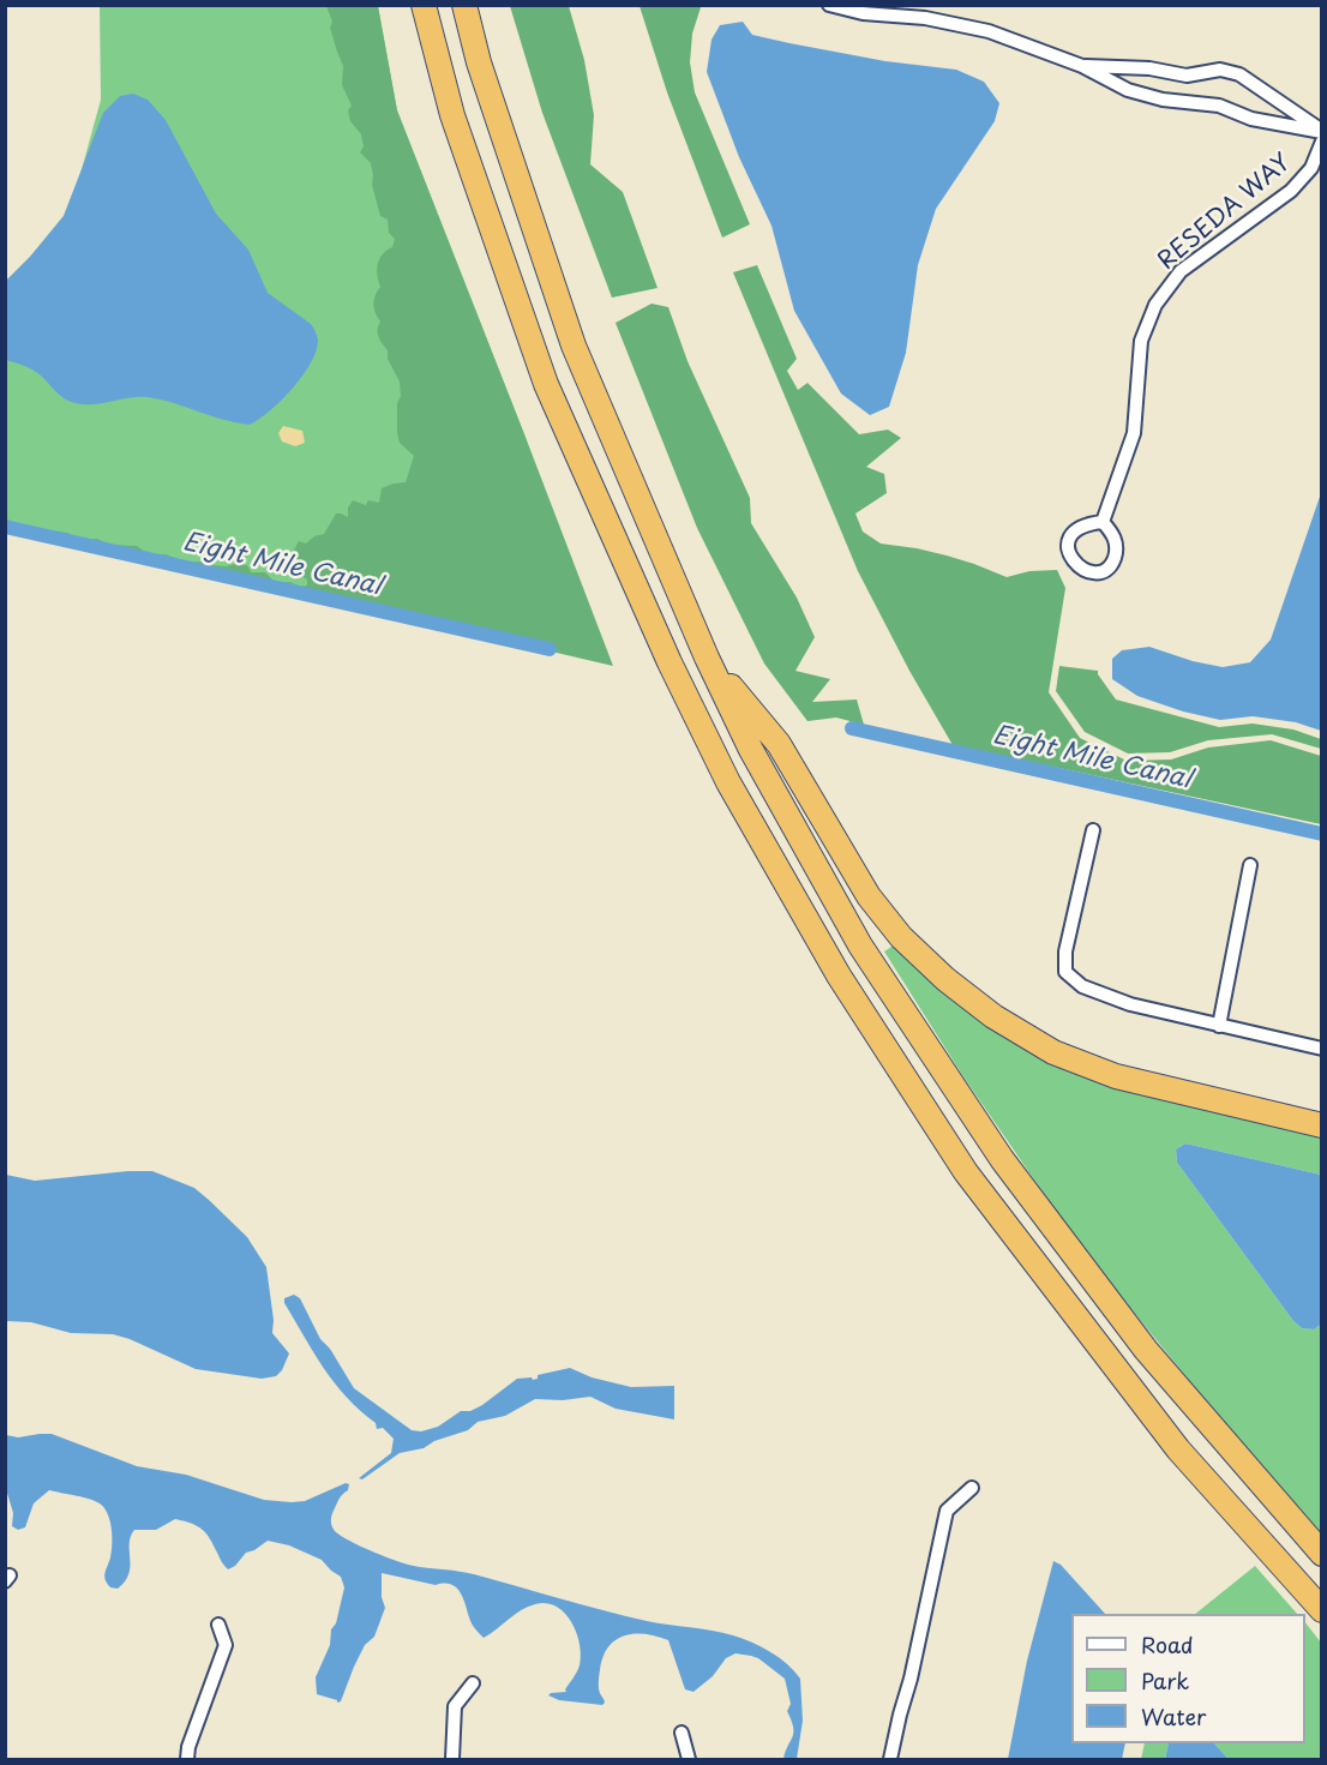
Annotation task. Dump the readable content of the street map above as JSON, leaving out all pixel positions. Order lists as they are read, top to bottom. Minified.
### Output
{"streets":{"street":["RESEDA WAY"]},"water":["Eight Mile Canal"],"legend":["Road","Park","Water"]}
